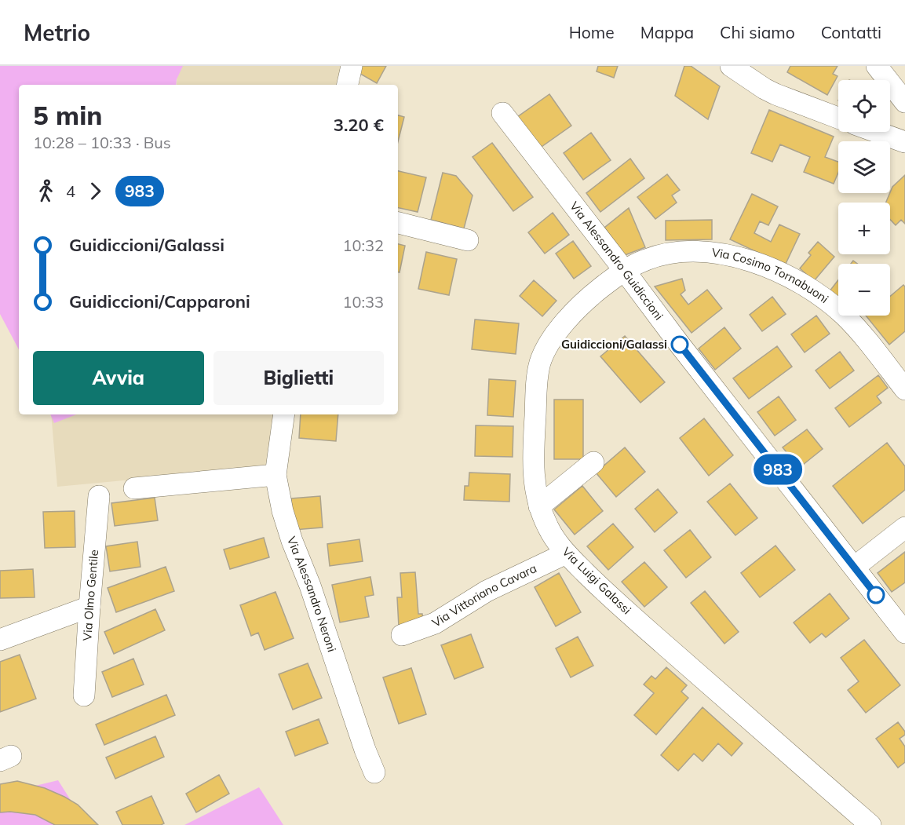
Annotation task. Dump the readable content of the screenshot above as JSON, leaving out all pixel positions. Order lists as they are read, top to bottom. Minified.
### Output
{"streets":{"street":["Via Alessandro Guidiccioni","Via Cosimo Tornabuoni","Via Luigi Galassi","Via Alessandro Neroni","Via Vittoriano Cavara","Via Olmo Gentile"]},"crossings":[["Via Alessandro Guidiccioni","Via Cosimo Tornabuoni"],["Via Alessandro Guidiccioni","Via Luigi Galassi"],["Via Cosimo Tornabuoni","Via Luigi Galassi"],["Via Luigi Galassi","Via Vittoriano Cavara"]],"places":["Guidiccioni/Galassi"],"lines":["bus line 983"],"page":{"header":"Metrio","nav":["Home","Mappa","Chi siamo","Contatti"],"on_map":"983","map_buttons":["+","−"],"heading":["5 min","10:28 – 10:33 · Bus","3.20 €"],"legs":["4","983"],"list":[{"name":"Guidiccioni/Galassi","value":"10:32"},{"name":"Guidiccioni/Capparoni","value":"10:33"}],"buttons":["Avvia","Biglietti"]}}
